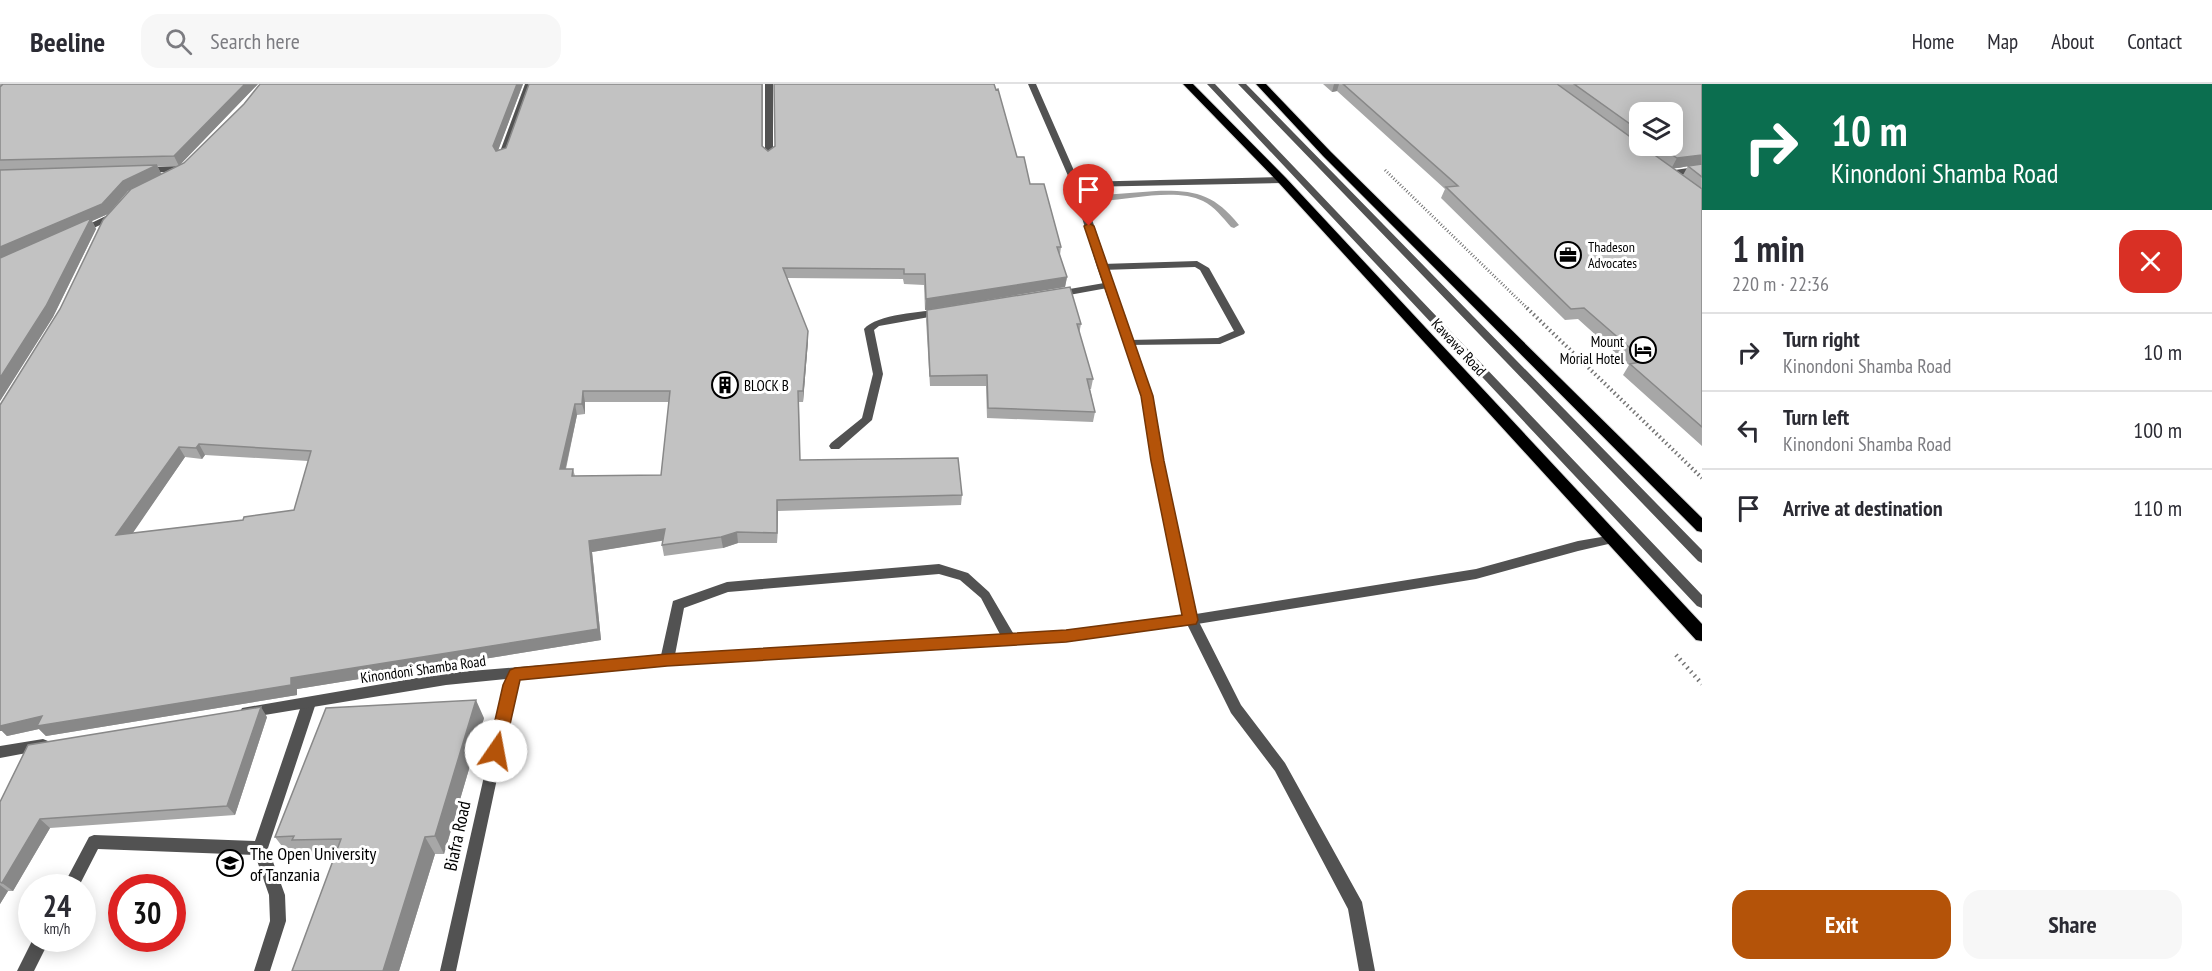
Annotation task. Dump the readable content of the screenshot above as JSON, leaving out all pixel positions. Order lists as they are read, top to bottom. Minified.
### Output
{"streets":{"main road":["Kawawa Road"],"street":["Kinondoni Shamba Road","Biafra Road"]},"crossings":[["Kawawa Road","Kinondoni Shamba Road"],["Kinondoni Shamba Road","Biafra Road"]],"places":{"office":["Thadeson Advocates"],"hotel":["Mount Morial Hotel"],"building":["BLOCK B"],"school or university":["The Open University of Tanzania"]},"page":{"header":"Beeline","search":"Search here","nav":["Home","Map","About","Contact"],"turn":["10 m","Kinondoni Shamba Road"],"heading":["1 min","220 m · 22:36"],"list":[{"name":"Turn right","note":"Kinondoni Shamba Road","value":"10 m"},{"name":"Turn left","note":"Kinondoni Shamba Road","value":"100 m"},{"name":"Arrive at destination","value":"110 m"}],"speed":"24 km/h","limit":"30","buttons":["Exit","Share"]}}
